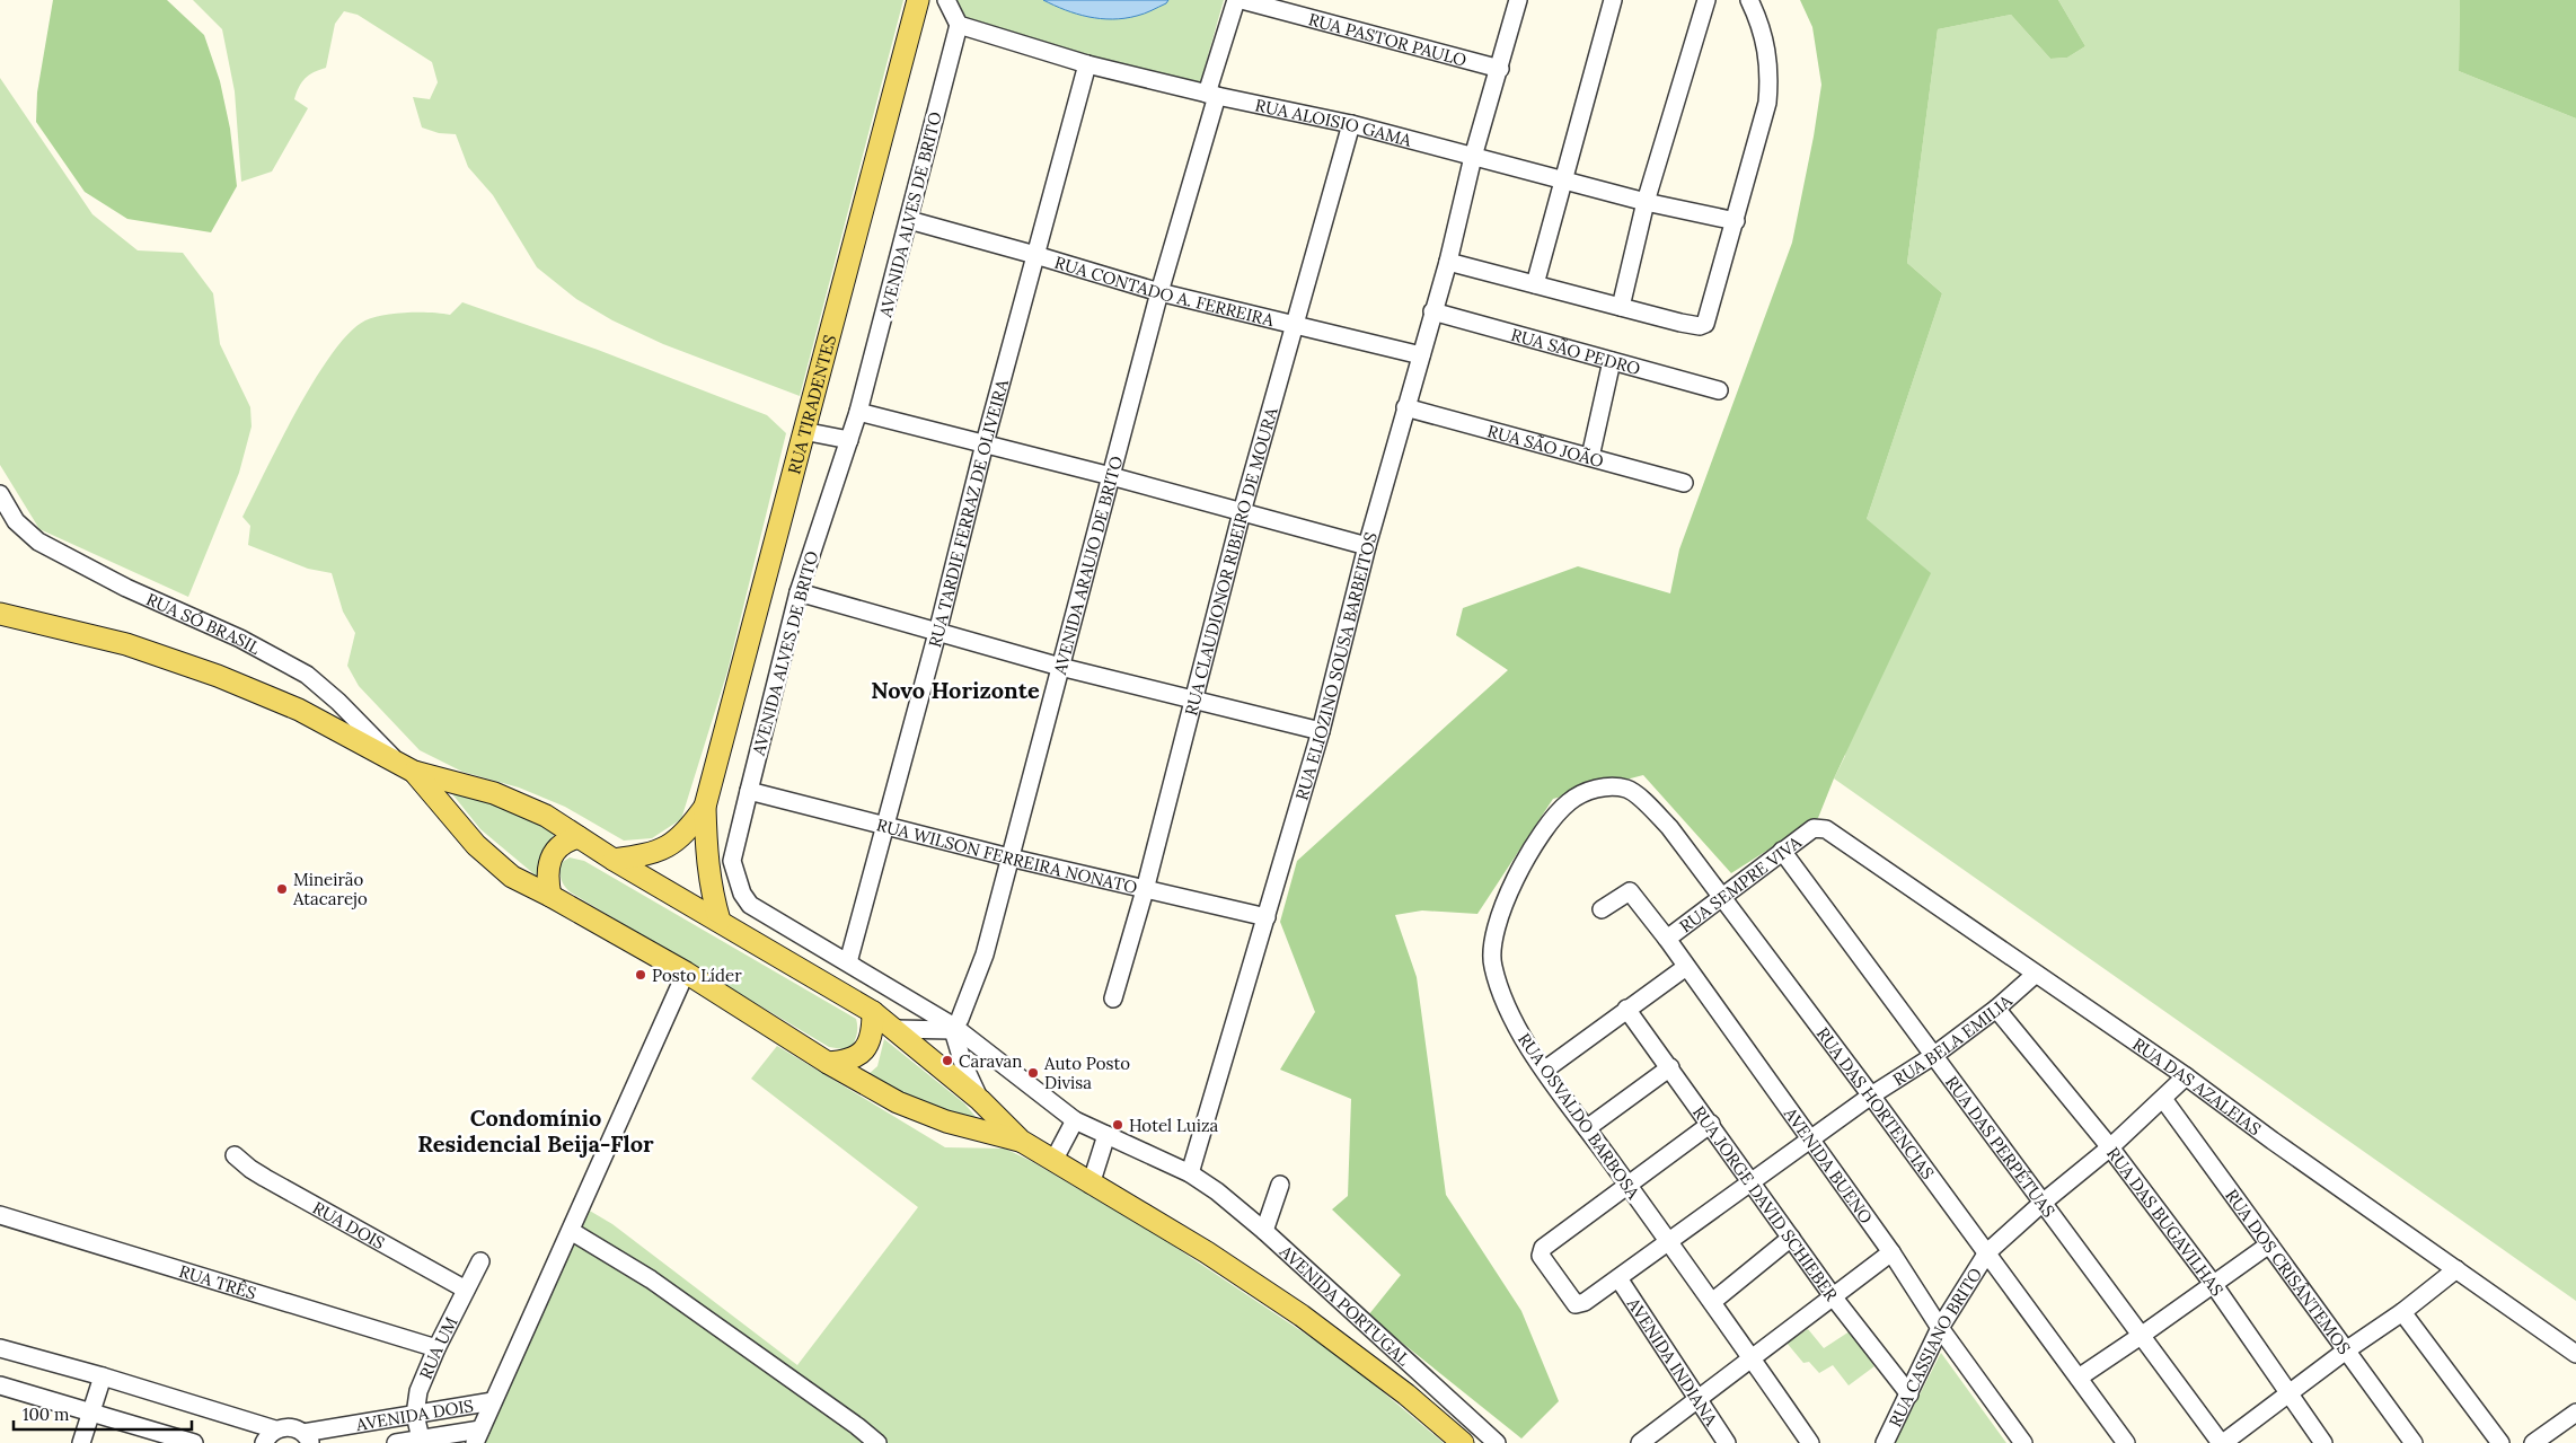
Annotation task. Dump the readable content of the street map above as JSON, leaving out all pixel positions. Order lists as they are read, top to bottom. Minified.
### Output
{"streets":{"main road":["RUA TIRADENTES"],"street":["RUA PASTOR PAULO","RUA ALOISIO GAMA","AVENIDA ALVES DE BRITO","RUA CONTADO A. FERREIRA","RUA SÃO PEDRO","RUA SÃO JOÃO","RUA TARDIE FERRAZ DE OLIVEIRA","RUA CLAUDIONOR RIBEIRO DE MOURA","AVENIDA ARAUJO DE BRITO","RUA SÓ BRASIL","RUA ELIOZINO SOUSA BARBEITOS","RUA WILSON FERREIRA NONATO","RUA SEMPRE VIVA","RUA BELA EMILIA","RUA DAS AZALEIAS","RUA DAS HORTENCIAS","RUA OSVALDO BARBOSA","RUA DAS PERPÉTUAS","AVENIDA BUENO","RUA JORGE DAVID SCHIEBER","RUA DAS BUGAVILHAS","RUA DOIS","RUA DOS CRISÂNTEMOS","RUA TRÊS","AVENIDA PORTUGAL","RUA UM","RUA CASSIANO BRITO","AVENIDA INDIANA","AVENIDA DOIS"]},"crossings":[["RUA PASTOR PAULO","RUA ELIOZINO SOUSA BARBEITOS"],["RUA ALOISIO GAMA","AVENIDA ALVES DE BRITO"],["RUA ALOISIO GAMA","RUA TARDIE FERRAZ DE OLIVEIRA"],["RUA ALOISIO GAMA","RUA CLAUDIONOR RIBEIRO DE MOURA"],["RUA ALOISIO GAMA","AVENIDA ARAUJO DE BRITO"],["RUA ALOISIO GAMA","RUA ELIOZINO SOUSA BARBEITOS"],["AVENIDA ALVES DE BRITO","RUA CONTADO A. FERREIRA"],["AVENIDA ALVES DE BRITO","RUA TARDIE FERRAZ DE OLIVEIRA"],["AVENIDA ALVES DE BRITO","AVENIDA ARAUJO DE BRITO"],["AVENIDA ALVES DE BRITO","RUA ELIOZINO SOUSA BARBEITOS"],["AVENIDA ALVES DE BRITO","RUA WILSON FERREIRA NONATO"],["AVENIDA ALVES DE BRITO","AVENIDA PORTUGAL"],["RUA CONTADO A. FERREIRA","RUA TARDIE FERRAZ DE OLIVEIRA"],["RUA CONTADO A. FERREIRA","RUA CLAUDIONOR RIBEIRO DE MOURA"],["RUA CONTADO A. FERREIRA","AVENIDA ARAUJO DE BRITO"],["RUA CONTADO A. FERREIRA","RUA ELIOZINO SOUSA BARBEITOS"],["RUA SÃO PEDRO","RUA ELIOZINO SOUSA BARBEITOS"],["RUA SÃO JOÃO","RUA ELIOZINO SOUSA BARBEITOS"],["RUA TARDIE FERRAZ DE OLIVEIRA","RUA WILSON FERREIRA NONATO"],["RUA CLAUDIONOR RIBEIRO DE MOURA","RUA WILSON FERREIRA NONATO"],["AVENIDA ARAUJO DE BRITO","RUA WILSON FERREIRA NONATO"],["RUA ELIOZINO SOUSA BARBEITOS","RUA WILSON FERREIRA NONATO"],["RUA ELIOZINO SOUSA BARBEITOS","AVENIDA PORTUGAL"],["RUA SEMPRE VIVA","RUA DAS AZALEIAS"],["RUA SEMPRE VIVA","RUA DAS HORTENCIAS"],["RUA SEMPRE VIVA","RUA DAS PERPÉTUAS"],["RUA SEMPRE VIVA","AVENIDA BUENO"],["RUA BELA EMILIA","RUA DAS AZALEIAS"],["RUA BELA EMILIA","RUA DAS HORTENCIAS"],["RUA BELA EMILIA","RUA OSVALDO BARBOSA"],["RUA BELA EMILIA","RUA DAS PERPÉTUAS"],["RUA BELA EMILIA","AVENIDA BUENO"],["RUA BELA EMILIA","RUA JORGE DAVID SCHIEBER"],["RUA BELA EMILIA","RUA DAS BUGAVILHAS"],["RUA BELA EMILIA","AVENIDA INDIANA"],["RUA DAS AZALEIAS","RUA CASSIANO BRITO"],["RUA DAS HORTENCIAS","RUA OSVALDO BARBOSA"],["RUA DAS HORTENCIAS","RUA CASSIANO BRITO"],["RUA DAS PERPÉTUAS","RUA CASSIANO BRITO"],["AVENIDA BUENO","RUA CASSIANO BRITO"],["RUA JORGE DAVID SCHIEBER","RUA CASSIANO BRITO"],["RUA DAS BUGAVILHAS","RUA CASSIANO BRITO"],["RUA DOIS","RUA UM"],["RUA DOS CRISÂNTEMOS","RUA CASSIANO BRITO"],["RUA TRÊS","RUA UM"],["RUA UM","AVENIDA DOIS"]],"districts":["Novo Horizonte","Condomínio Residencial Beija-Flor"],"places":["Mineirão Atacarejo","Posto Líder","Caravan","Auto Posto Divisa","Hotel Luiza"],"scale_bar":"100 m"}
